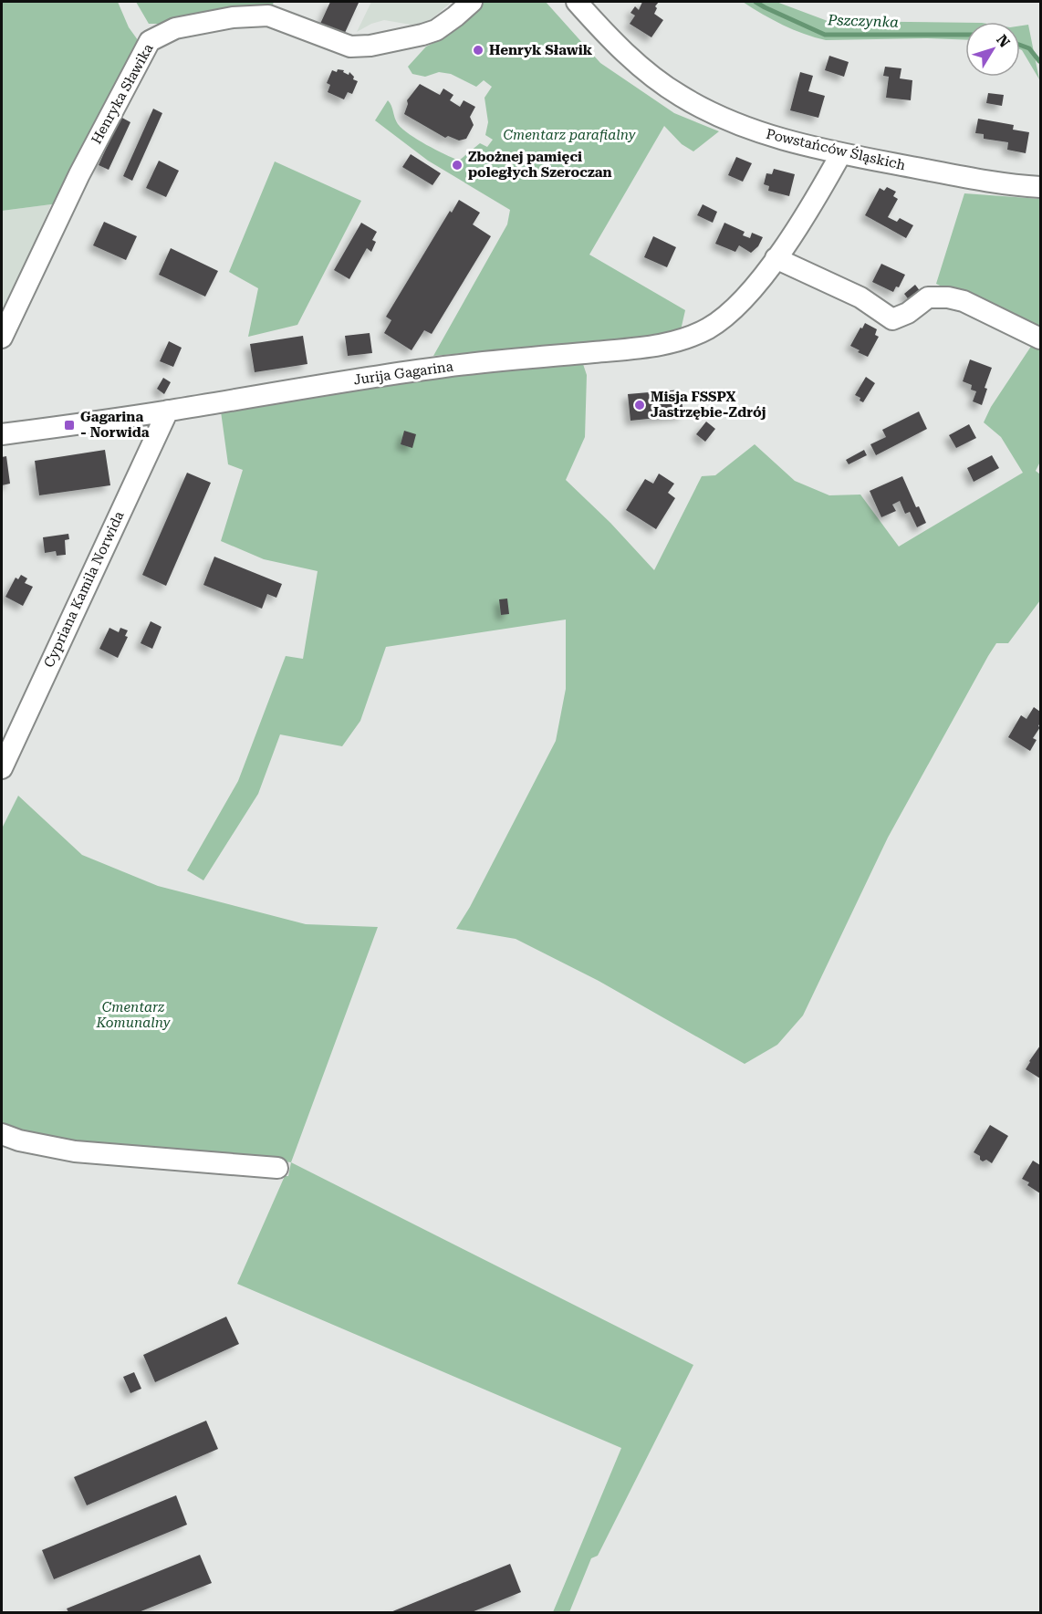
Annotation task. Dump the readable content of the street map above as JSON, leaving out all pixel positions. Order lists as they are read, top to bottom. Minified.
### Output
{"streets":{"street":["Henryka Sławika","Powstańców Śląskich","Jurija Gagarina","Cypriana Kamila Norwida"]},"crossings":[["Powstańców Śląskich","Jurija Gagarina"],["Jurija Gagarina","Cypriana Kamila Norwida"]],"water":["Pszczynka"],"parks":["Cmentarz parafialny","Cmentarz Komunalny"],"places":{"other":["Henryk Sławik","Zbożnej pamięci poległych Szeroczan","Misja FSSPX Jastrzębie-Zdrój"],"transit":["Gagarina - Norwida"]},"north":"top right"}
